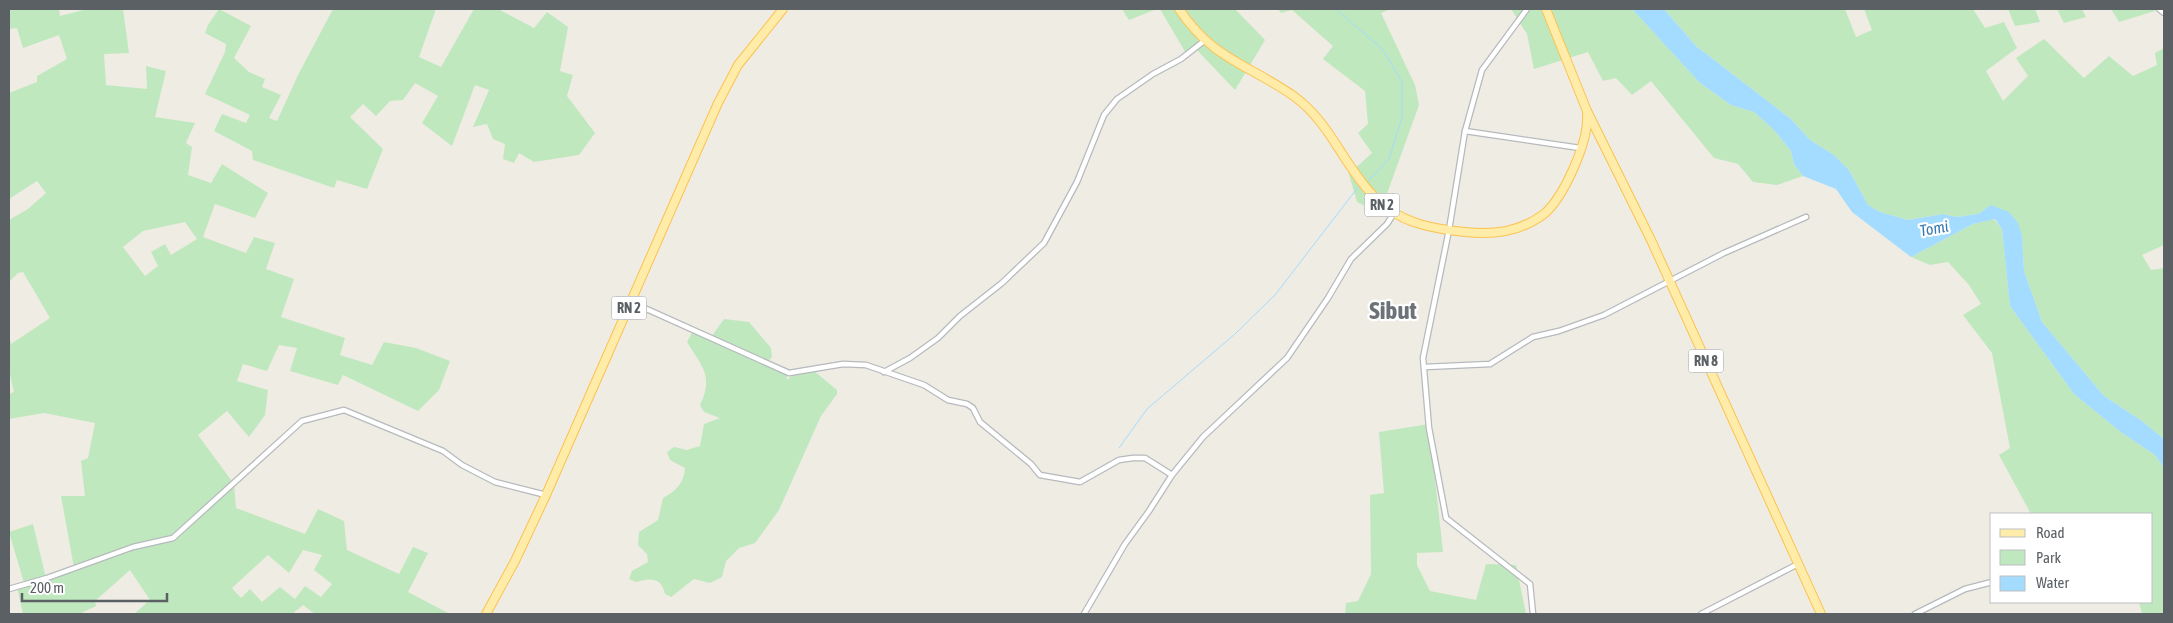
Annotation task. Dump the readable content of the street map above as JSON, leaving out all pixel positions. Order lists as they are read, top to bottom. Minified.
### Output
{"streets":{"main road":["RN 2","RN 8"]},"crossings":[["RN 2","RN 8"]],"districts":["Sibut"],"water":["Tomi"],"legend":["Road","Park","Water"],"scale_bar":"200 m"}
